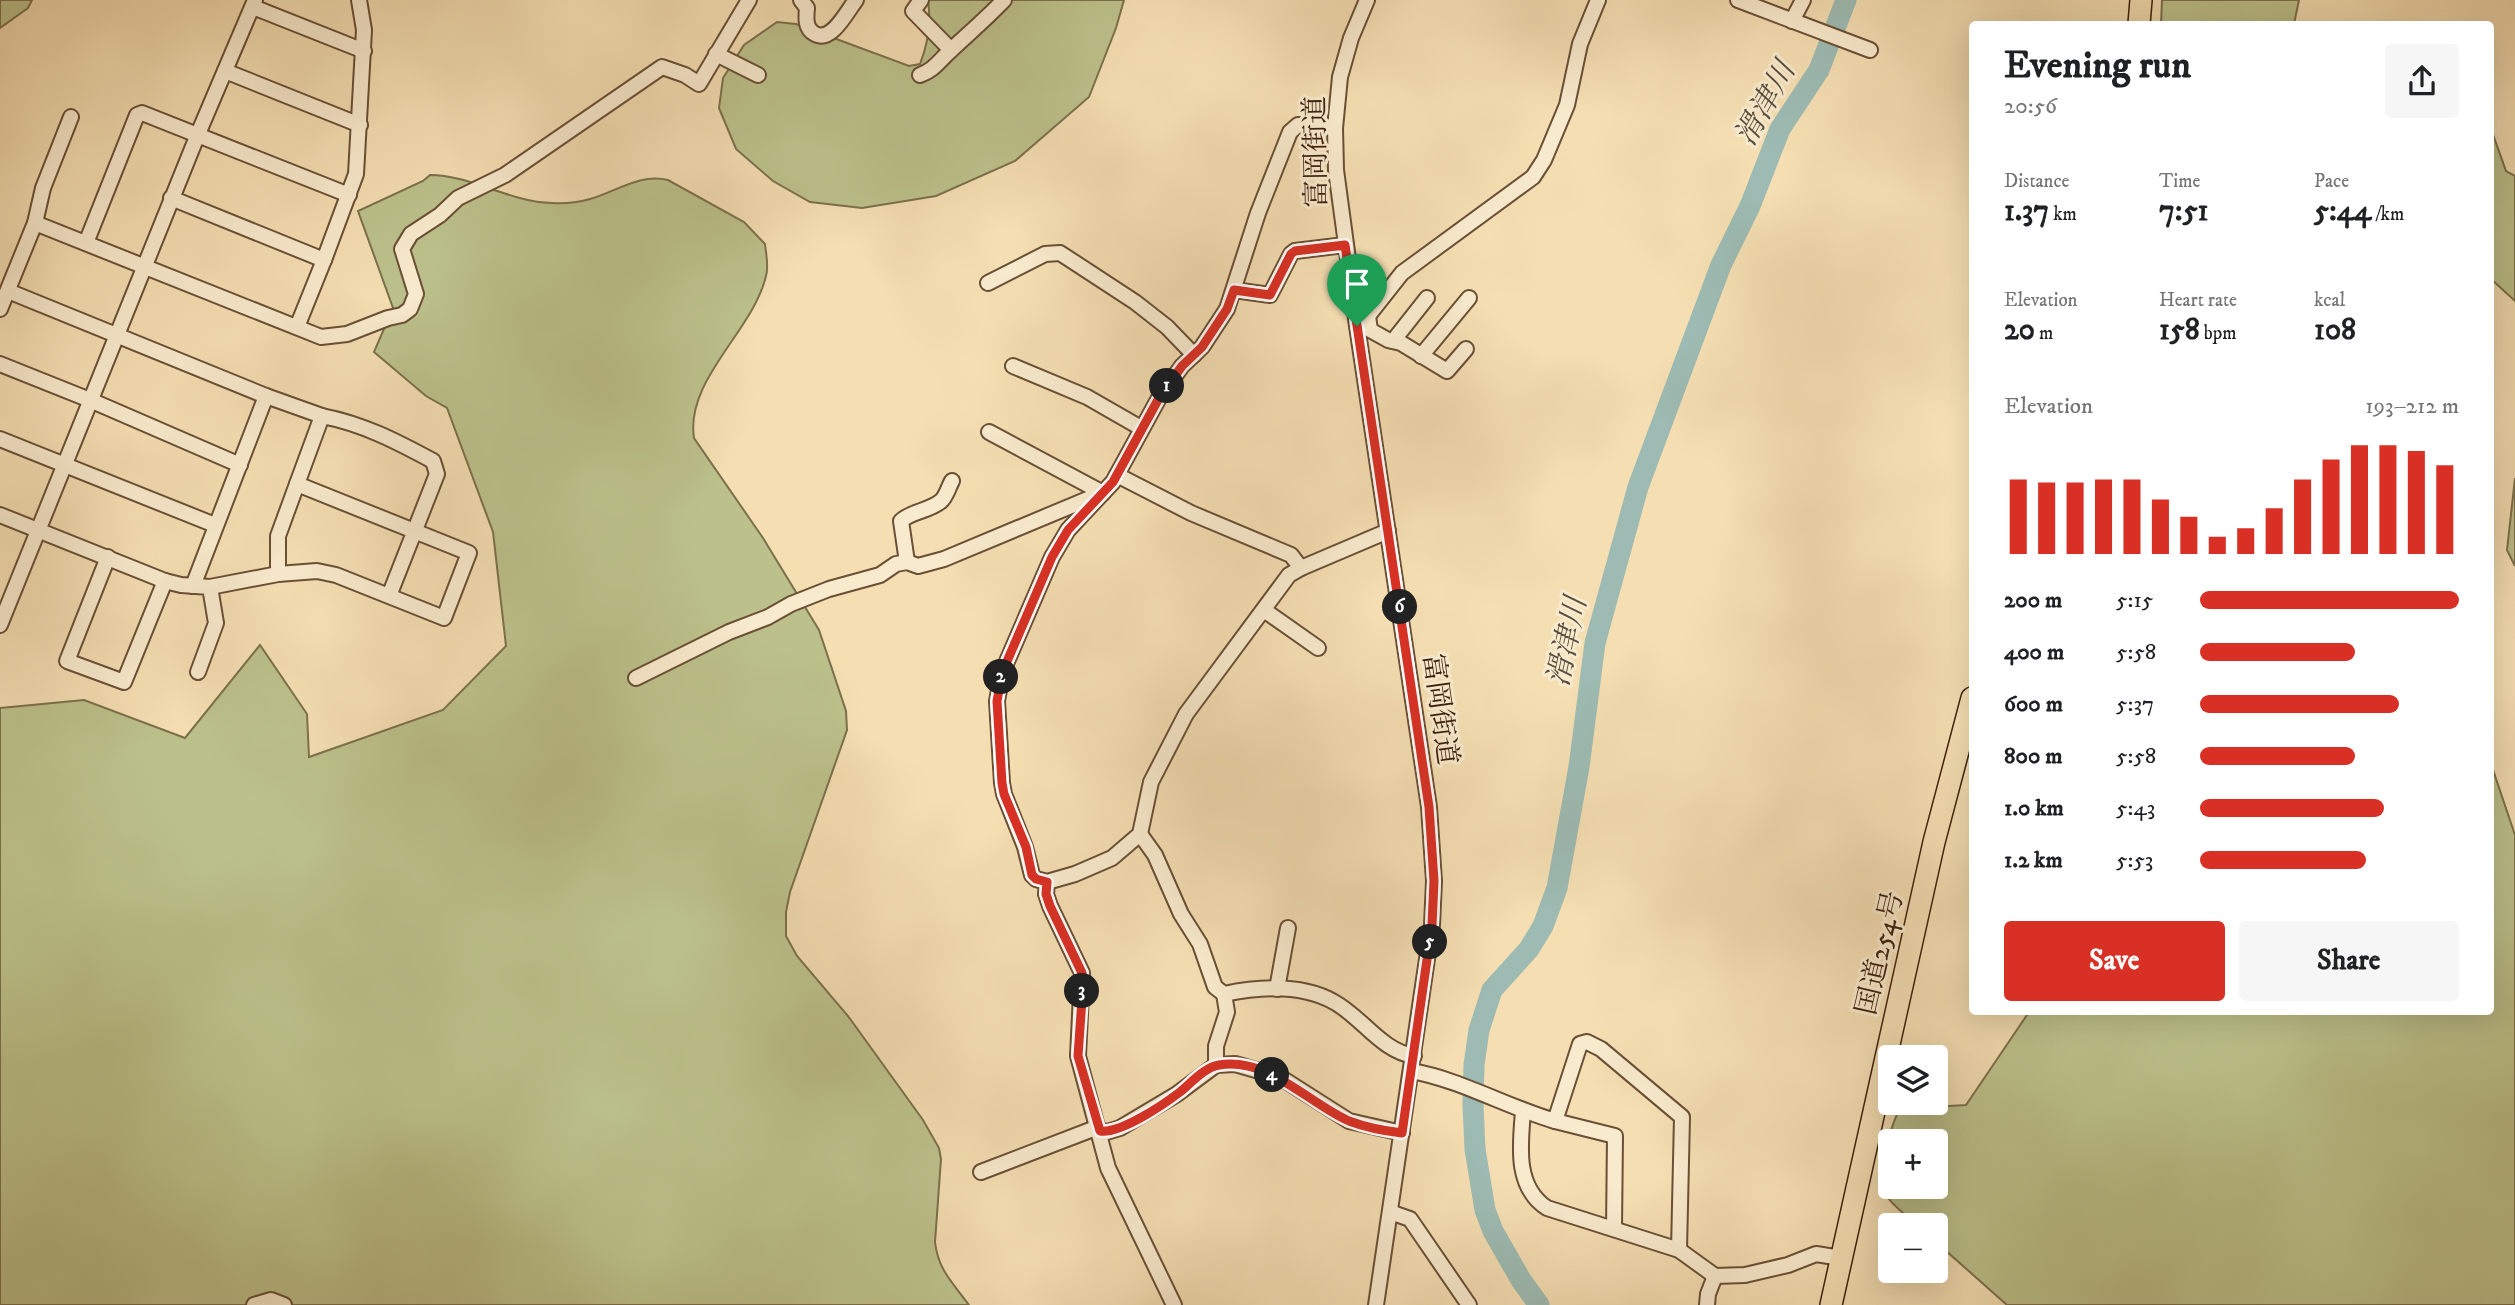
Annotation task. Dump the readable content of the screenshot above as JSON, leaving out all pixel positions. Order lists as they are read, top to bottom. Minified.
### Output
{"streets":{"highway":["国道254号"],"street":["富岡街道"]},"water":["滑津川"],"page":{"heading":["Evening run","20:56"],"stats":[["Distance","1.37 km"],["Time","7:51"],["Pace","5:44 /km"],["Elevation","20 m"],["Heart rate","158 bpm"],["kcal","108"]],"pins":["1","6","2","5","3","4"],"chart":["Elevation","193–212 m"],"list":[{"name":"200 m","note":"5:15"},{"name":"400 m","note":"5:58"},{"name":"600 m","note":"5:37"},{"name":"800 m","note":"5:58"},{"name":"1.0 km","note":"5:43"},{"name":"1.2 km","note":"5:53"}],"buttons":["Save","Share"],"map_buttons":["+","−"]}}
